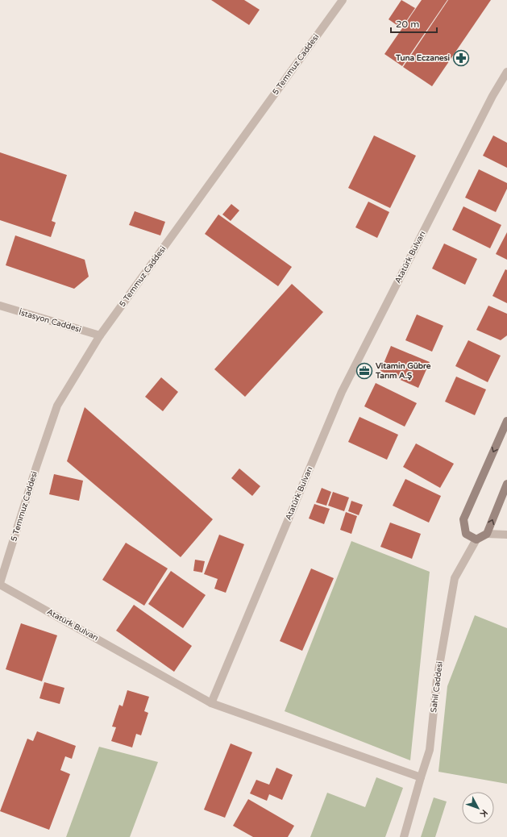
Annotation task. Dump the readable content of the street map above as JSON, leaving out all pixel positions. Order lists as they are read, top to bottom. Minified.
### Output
{"streets":{"street":["5 Temmuz Caddesi","Atatürk Bulvarı","İstasyon Caddesi","Sahil Caddesi"]},"crossings":[["5 Temmuz Caddesi","Atatürk Bulvarı"],["5 Temmuz Caddesi","İstasyon Caddesi"]],"places":{"pharmacy":["Tuna Eczanesi"],"office":["Vitamin Gübre Tarım A.Ş"]},"scale_bar":"20 m","north":"bottom right"}
